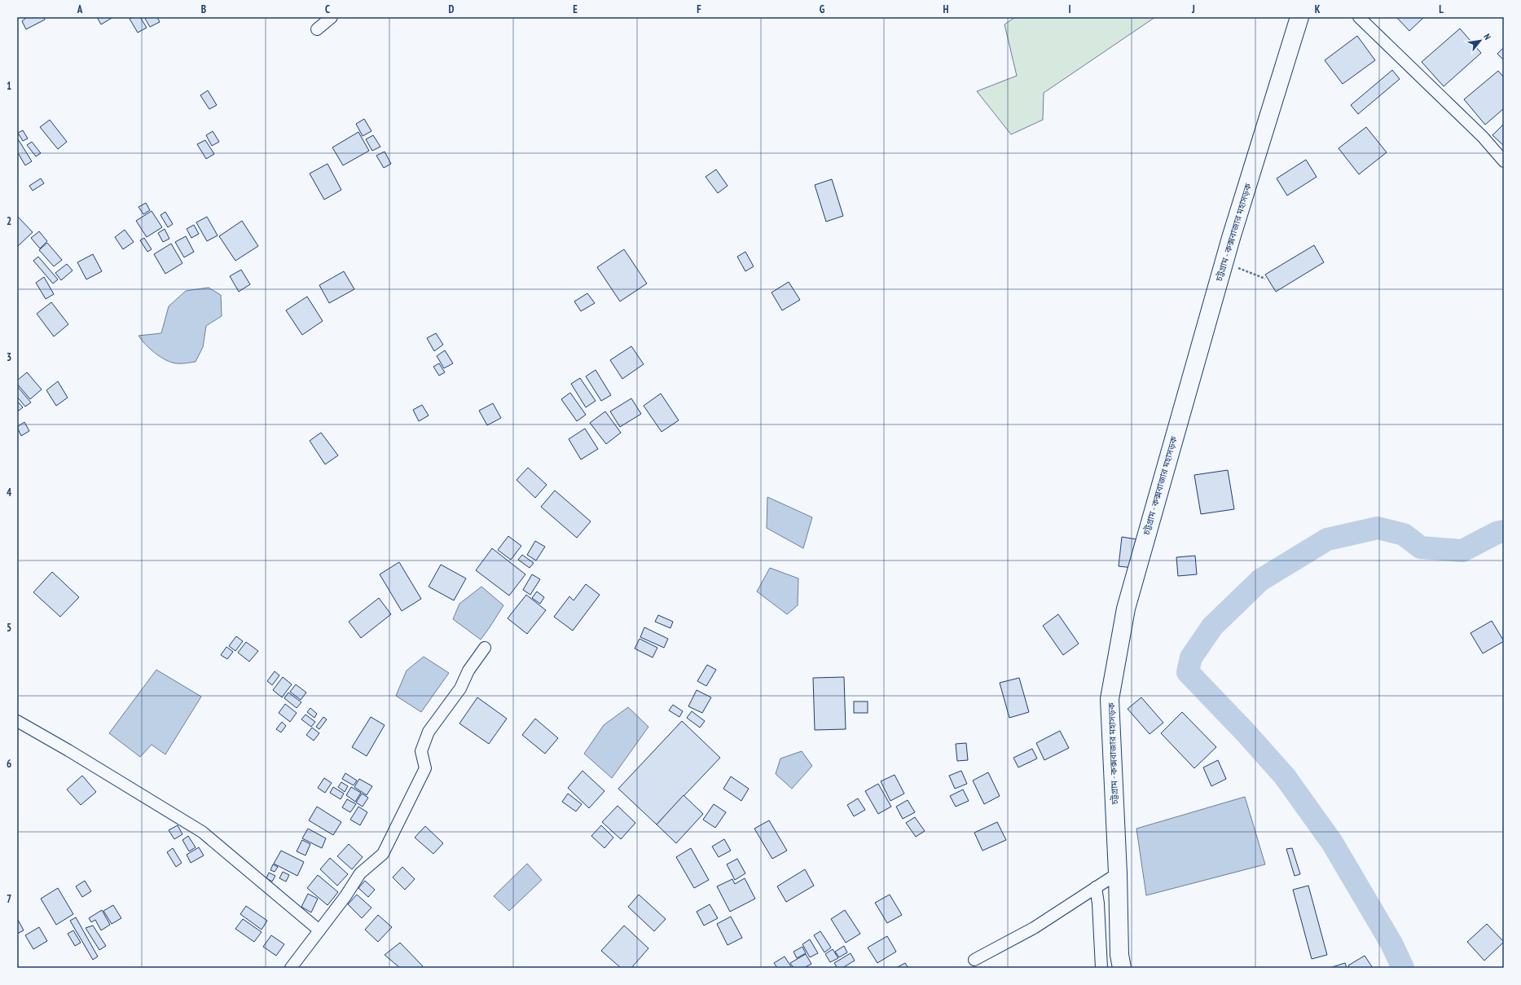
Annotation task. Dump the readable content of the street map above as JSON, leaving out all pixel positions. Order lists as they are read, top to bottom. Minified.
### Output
{"streets":{"highway":["চট্টগ্রাম - কক্সবাজার মহাসড়ক"]},"north":"top right","grid":{"columns":["A","B","C","D","E","F","G","H","I","J","K","L"],"rows":["1","2","3","4","5","6","7"]}}
